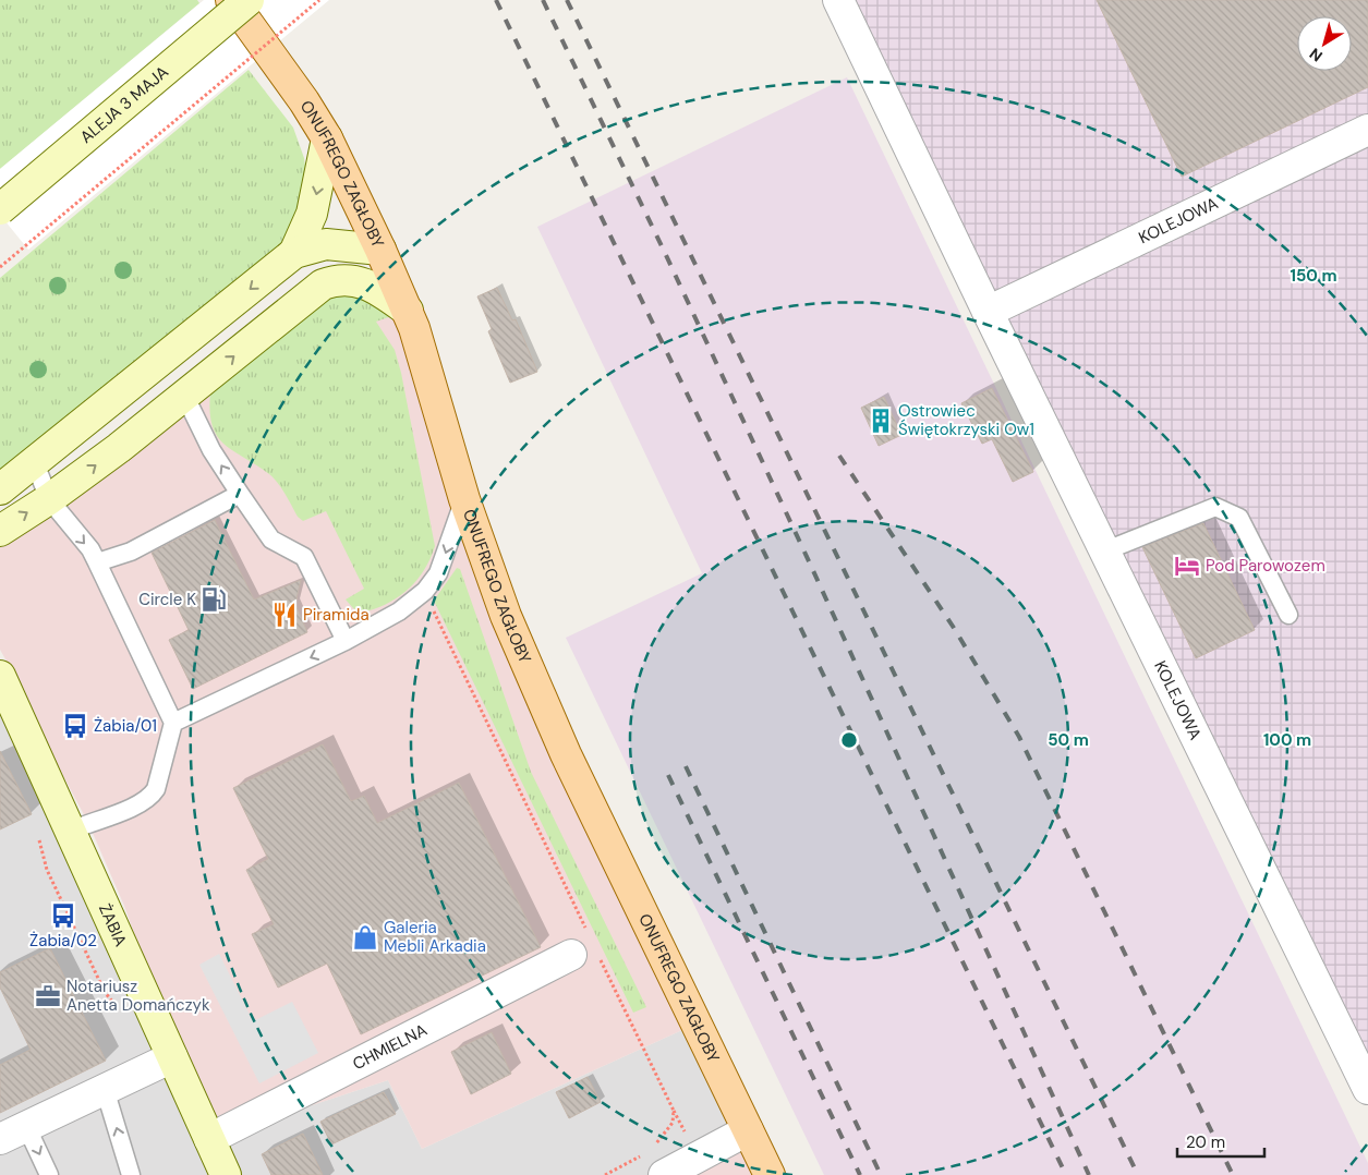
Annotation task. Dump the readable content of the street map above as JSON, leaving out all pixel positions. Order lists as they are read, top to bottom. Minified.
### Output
{"streets":{"main road":["ONUFREGO ZAGŁOBY"],"street":["ALEJA 3 MAJA","KOLEJOWA","ŻABIA","CHMIELNA"]},"crossings":[["ŻABIA","CHMIELNA"]],"places":{"building":["Ostrowiec Świętokrzyski Ow1"],"hotel":["Pod Parowozem"],"fuel station":["Circle K"],"restaurant":["Piramida"],"bus stop":["Żabia/01","Żabia/02"],"shop":["Galeria Mebli Arkadia"],"office":["Notariusz Anetta Domańczyk"]},"scale_bar":"20 m","north":"bottom left","rings":["150 m","50 m","100 m"]}
